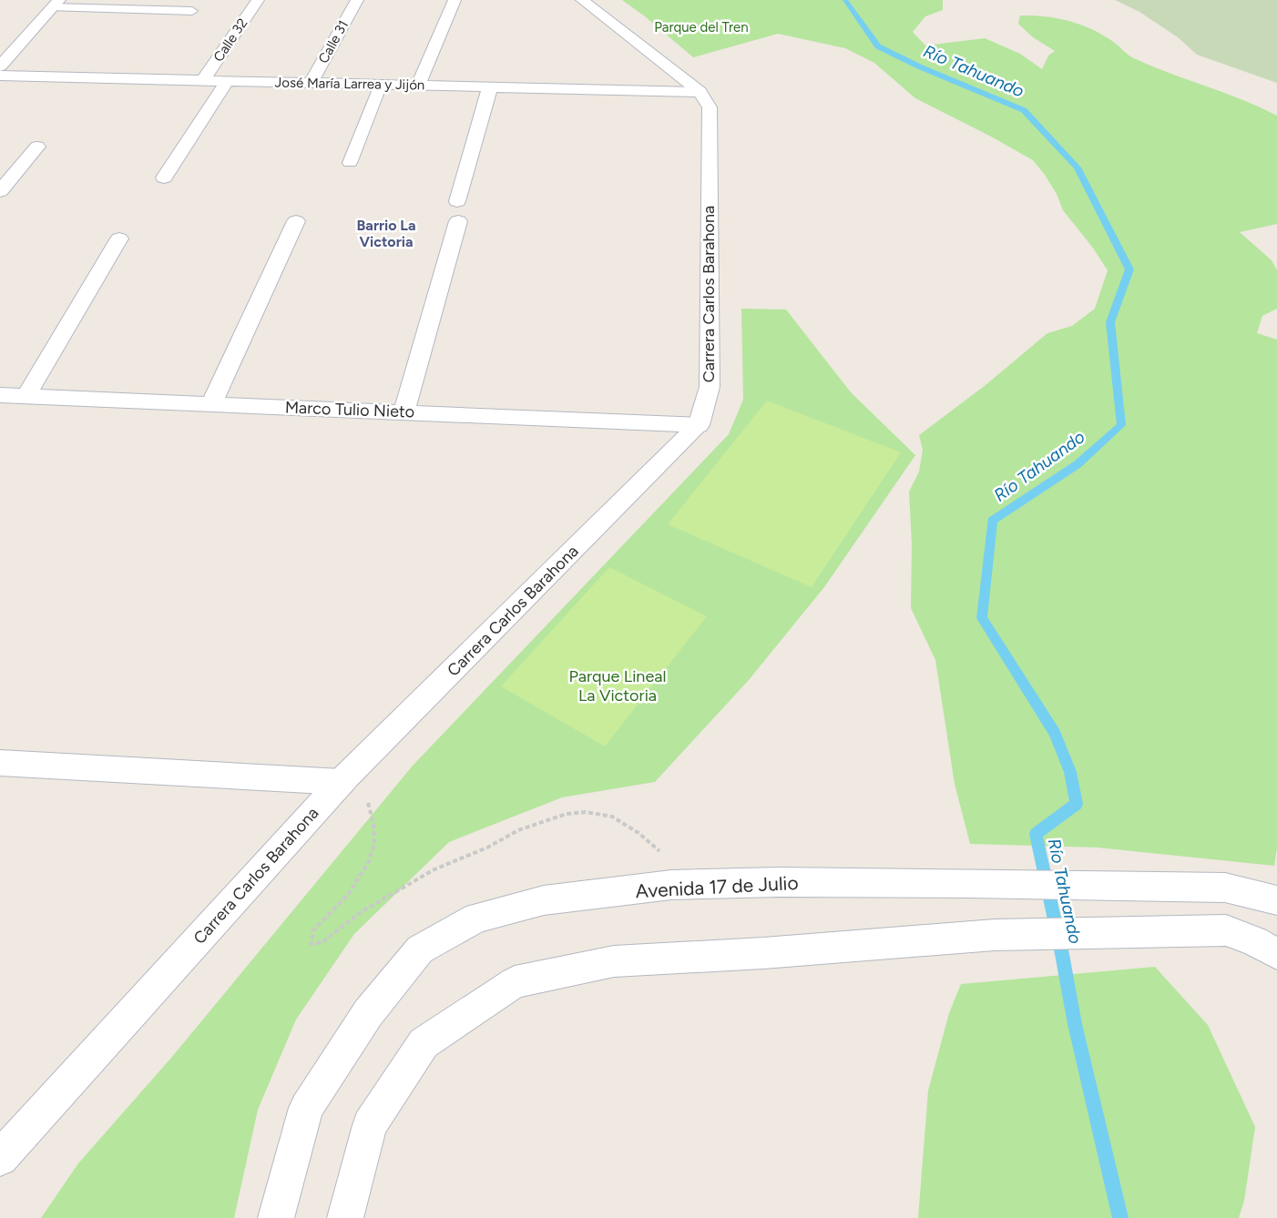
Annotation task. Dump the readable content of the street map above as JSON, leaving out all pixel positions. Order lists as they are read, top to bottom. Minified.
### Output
{"streets":{"street":["Calle 32","Calle 31","José María Larrea y Jijón","Carrera Carlos Barahona","Marco Tulio Nieto","Avenida 17 de Julio"]},"crossings":[["Calle 32","José María Larrea y Jijón"],["Calle 31","José María Larrea y Jijón"],["José María Larrea y Jijón","Carrera Carlos Barahona"],["Carrera Carlos Barahona","Marco Tulio Nieto"]],"districts":["Barrio La Victoria"],"water":["Río Tahuando"],"parks":["Parque del Tren","Parque Lineal La Victoria"]}
